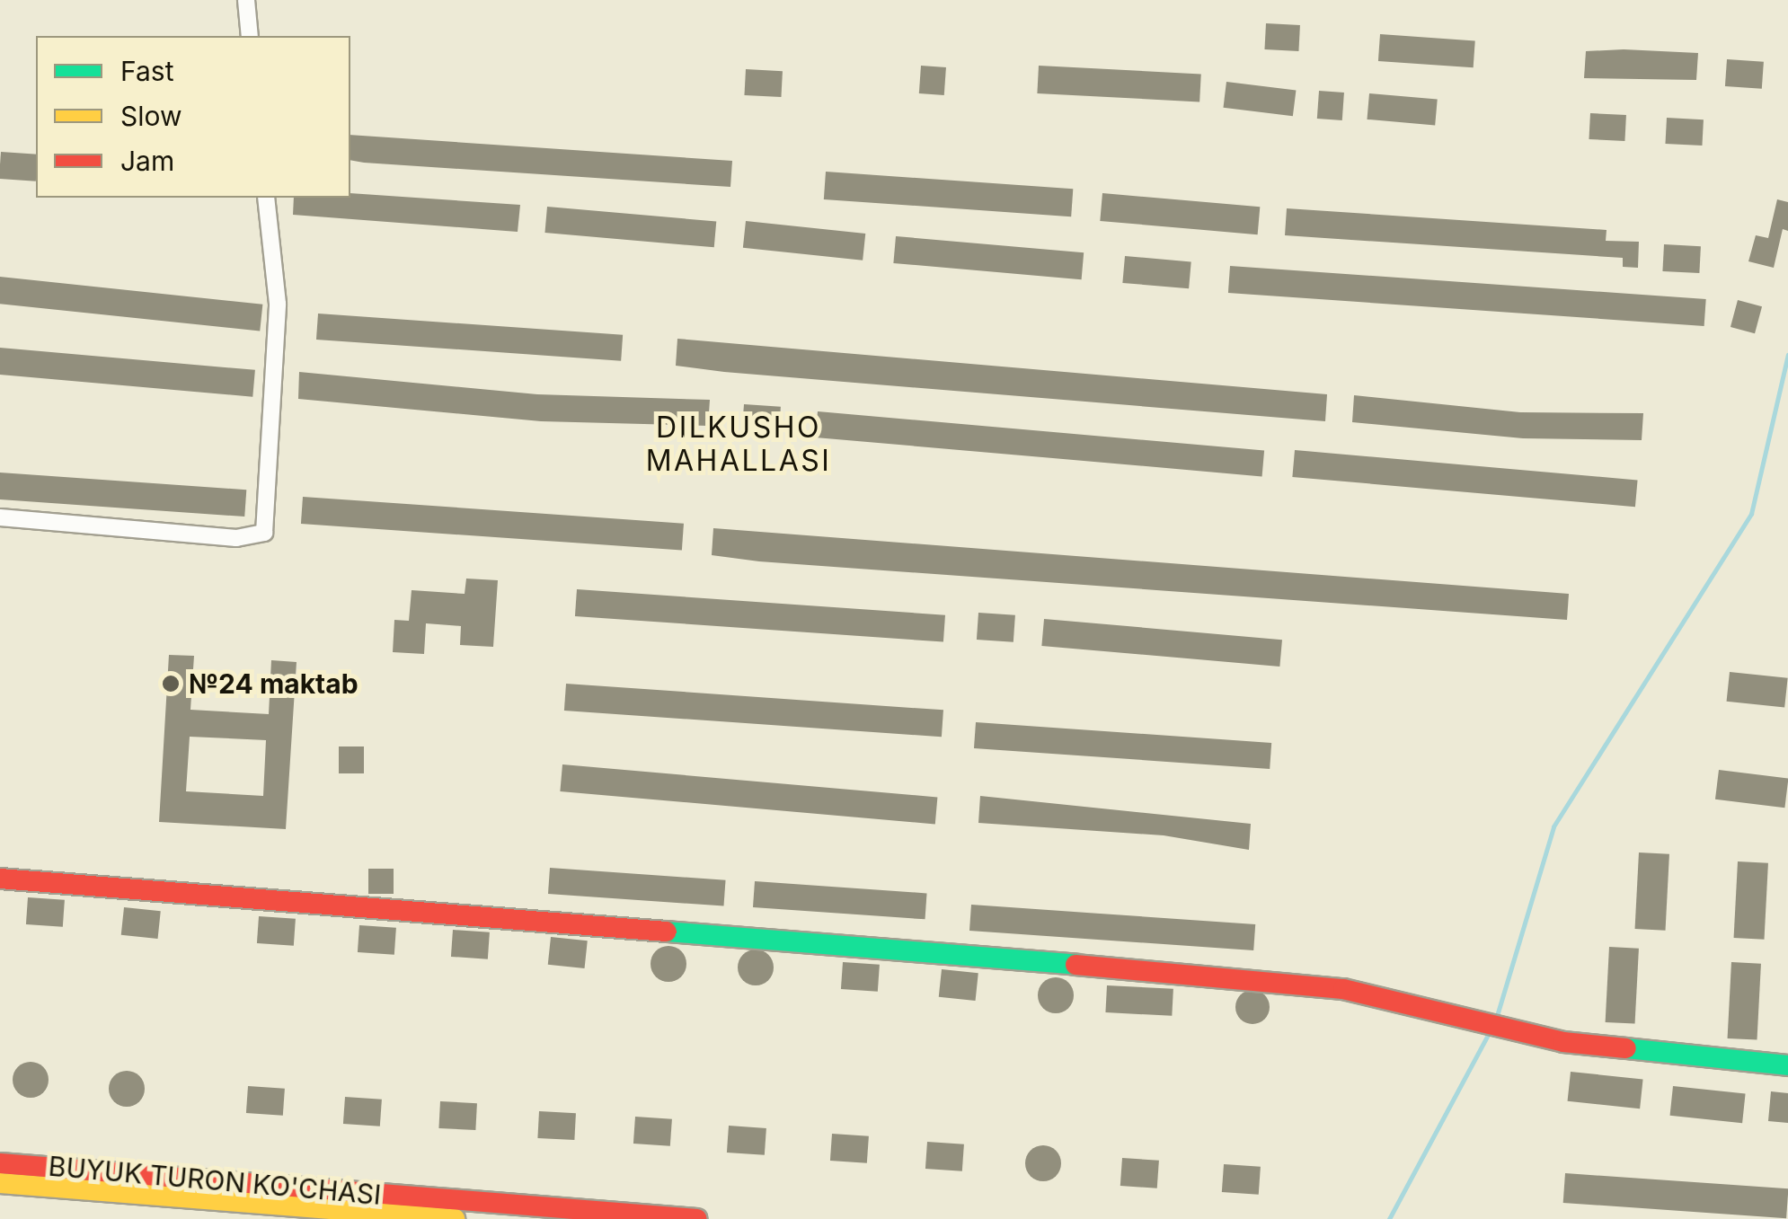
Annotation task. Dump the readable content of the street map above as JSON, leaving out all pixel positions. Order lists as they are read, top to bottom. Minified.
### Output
{"streets":{"street":["BUYUK TURON KO'CHASI"]},"districts":["DILKUSHO MAHALLASI"],"places":["№24 maktab"],"legend":["Fast","Slow","Jam"]}
